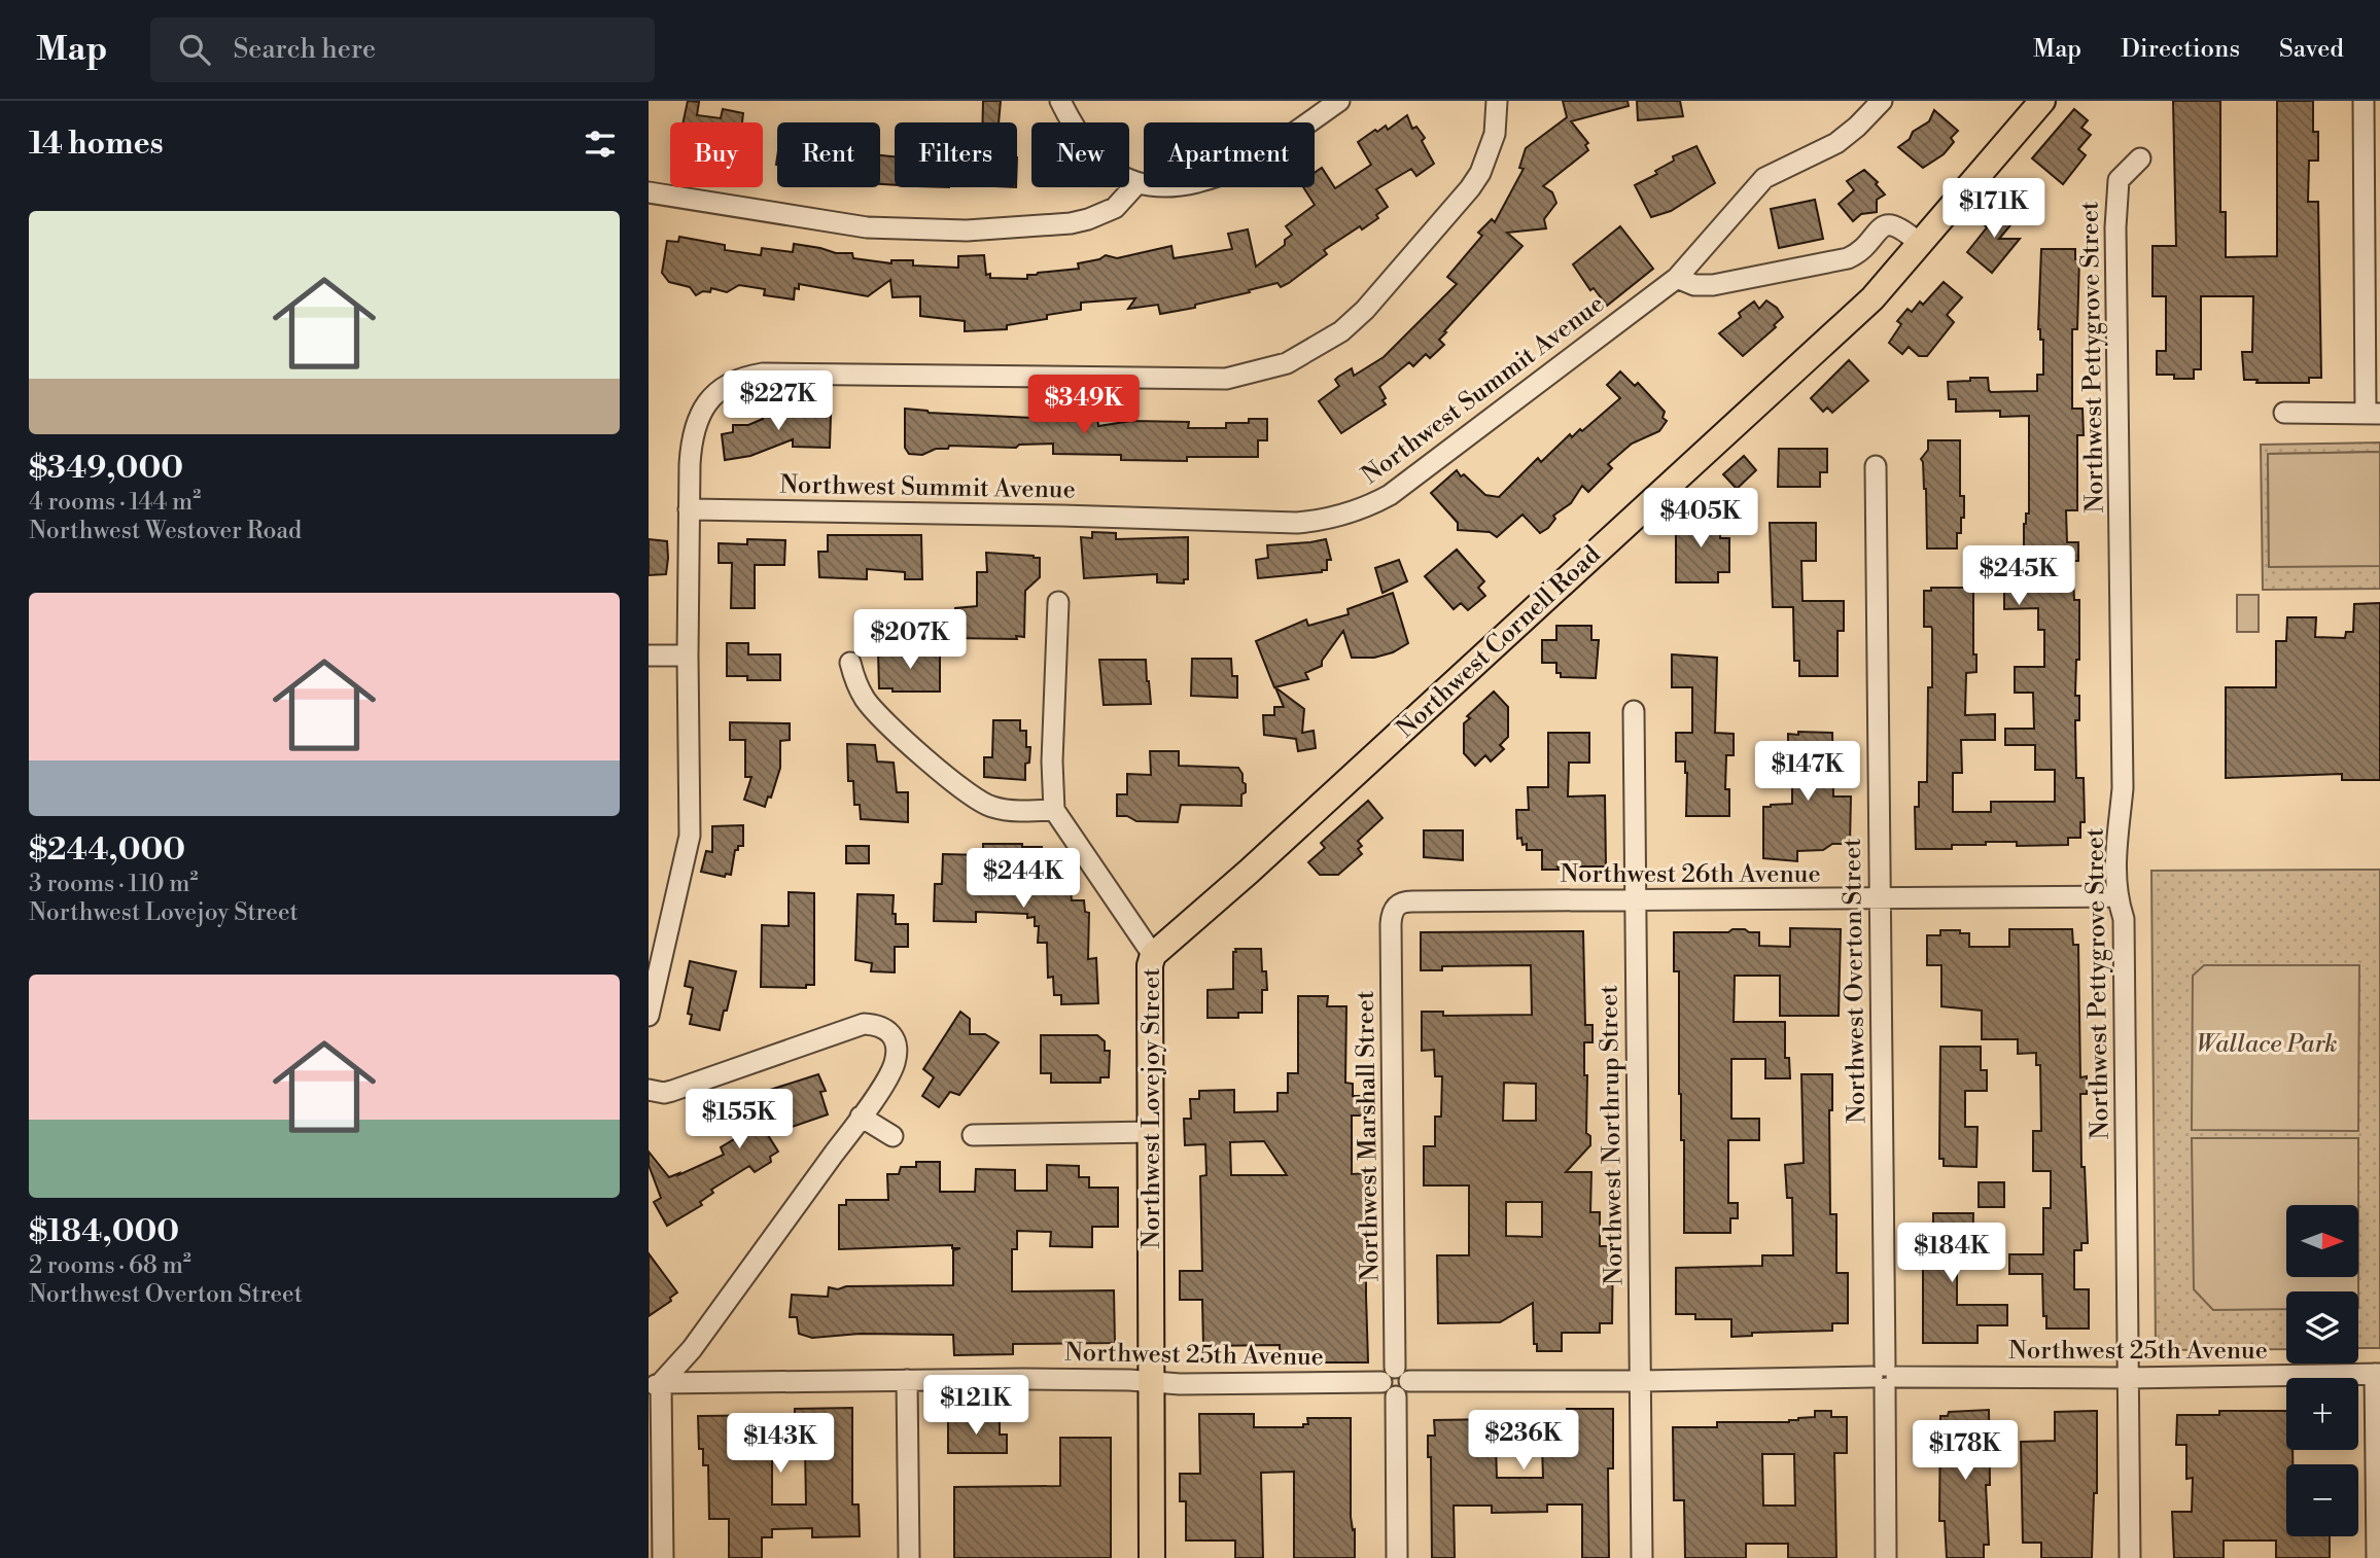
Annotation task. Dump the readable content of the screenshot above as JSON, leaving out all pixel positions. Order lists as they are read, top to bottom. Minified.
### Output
{"streets":{"main road":["Northwest Cornell Road","Northwest Lovejoy Street"],"street":["Northwest Pettygrove Street","Northwest Summit Avenue","Northwest 26th Avenue","Northwest Overton Street","Northwest Northrup Street","Northwest Marshall Street","Northwest 25th Avenue"]},"crossings":[["Northwest Pettygrove Street","Northwest 26th Avenue"],["Northwest Pettygrove Street","Northwest 25th Avenue"],["Northwest Cornell Road","Northwest Lovejoy Street"],["Northwest 26th Avenue","Northwest Overton Street"],["Northwest 26th Avenue","Northwest Northrup Street"],["Northwest 26th Avenue","Northwest Marshall Street"],["Northwest Overton Street","Northwest 25th Avenue"],["Northwest Lovejoy Street","Northwest 25th Avenue"],["Northwest Northrup Street","Northwest 25th Avenue"],["Northwest Marshall Street","Northwest 25th Avenue"]],"parks":["Wallace Park"],"north":"right","page":{"header":"Map","search":"Search here","nav":["Map","Directions","Saved"],"heading":"14 homes","chip":["Buy","Rent","Filters","New","Apartment"],"price":["$171K","$227K","$349K","$405K","$245K","$207K","$147K","$244K","$155K","$184K","$121K","$236K","$143K","$178K"],"list":[{"name":"$349,000","note":"4 rooms · 144 m² · Northwest Westover Road"},{"name":"$244,000","note":"3 rooms · 110 m² · Northwest Lovejoy Street"},{"name":"$184,000","note":"2 rooms · 68 m² · Northwest Overton Street"}],"map_buttons":["+","−"]}}
